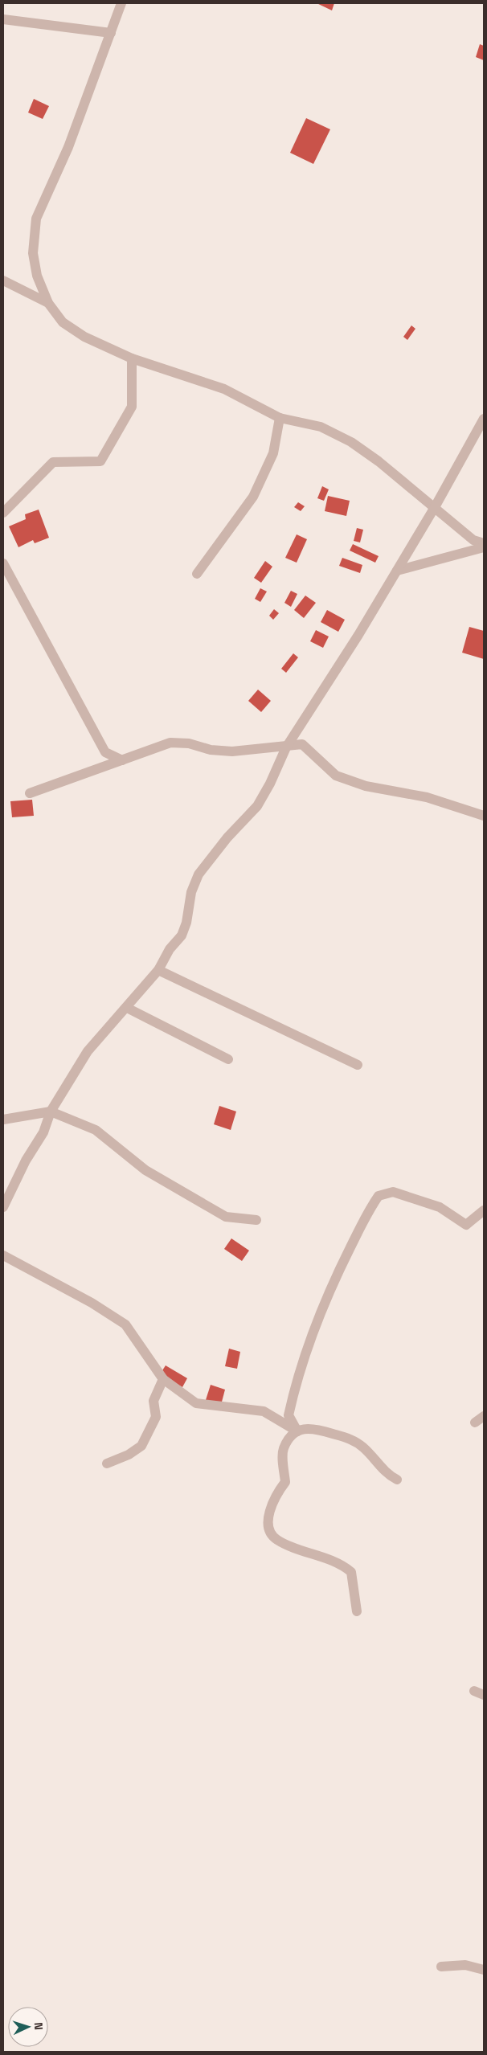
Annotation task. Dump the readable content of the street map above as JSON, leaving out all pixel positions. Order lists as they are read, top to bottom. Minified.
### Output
{"north":"right"}
